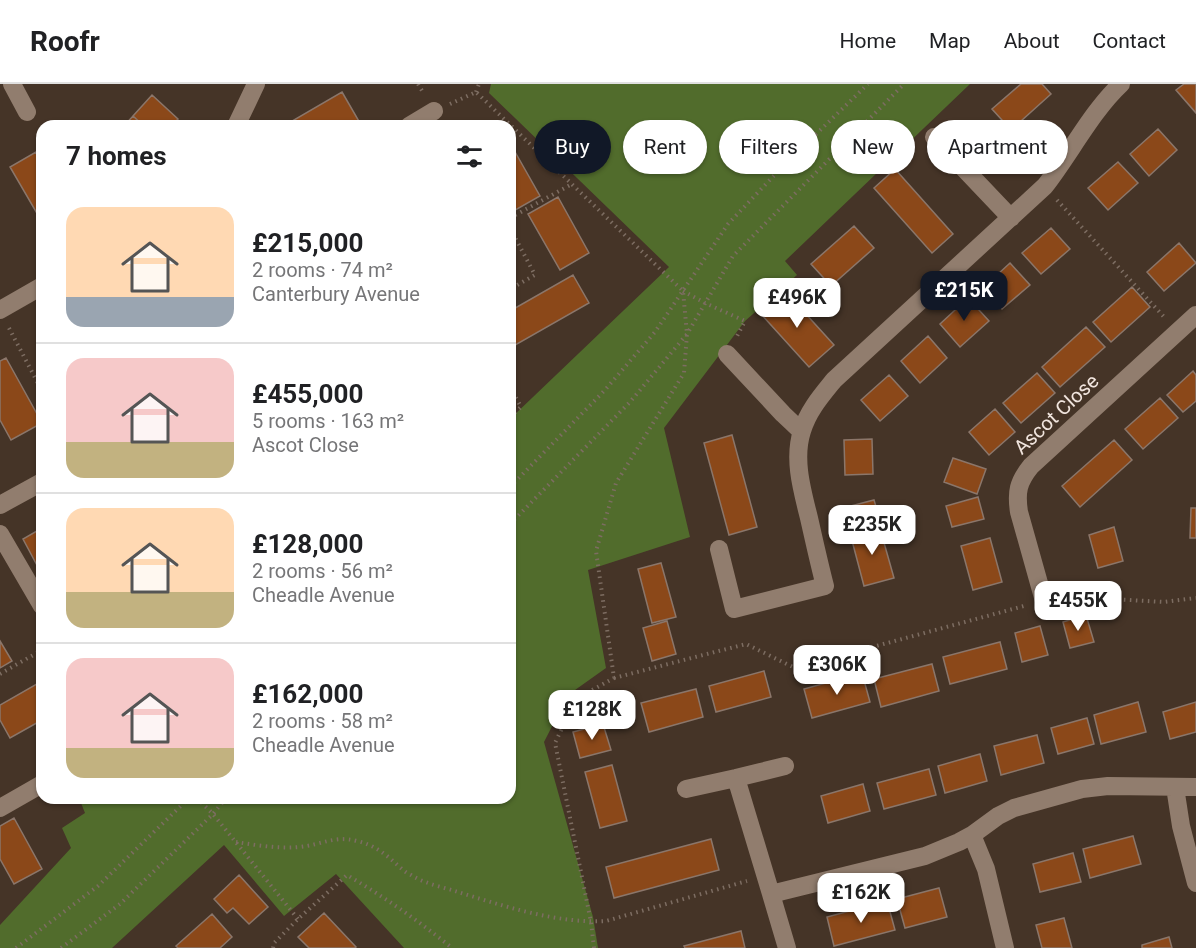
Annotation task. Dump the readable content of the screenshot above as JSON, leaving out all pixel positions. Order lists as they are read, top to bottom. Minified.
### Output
{"streets":{"street":["Ascot Close"]},"page":{"header":"Roofr","nav":["Home","Map","About","Contact"],"chip":["Buy","Rent","Filters","New","Apartment"],"heading":"7 homes","list":[{"name":"£215,000","note":"2 rooms · 74 m² · Canterbury Avenue"},{"name":"£455,000","note":"5 rooms · 163 m² · Ascot Close"},{"name":"£128,000","note":"2 rooms · 56 m² · Cheadle Avenue"},{"name":"£162,000","note":"2 rooms · 58 m² · Cheadle Avenue"}],"price":["£215K","£496K","£235K","£455K","£306K","£128K","£162K"]}}
